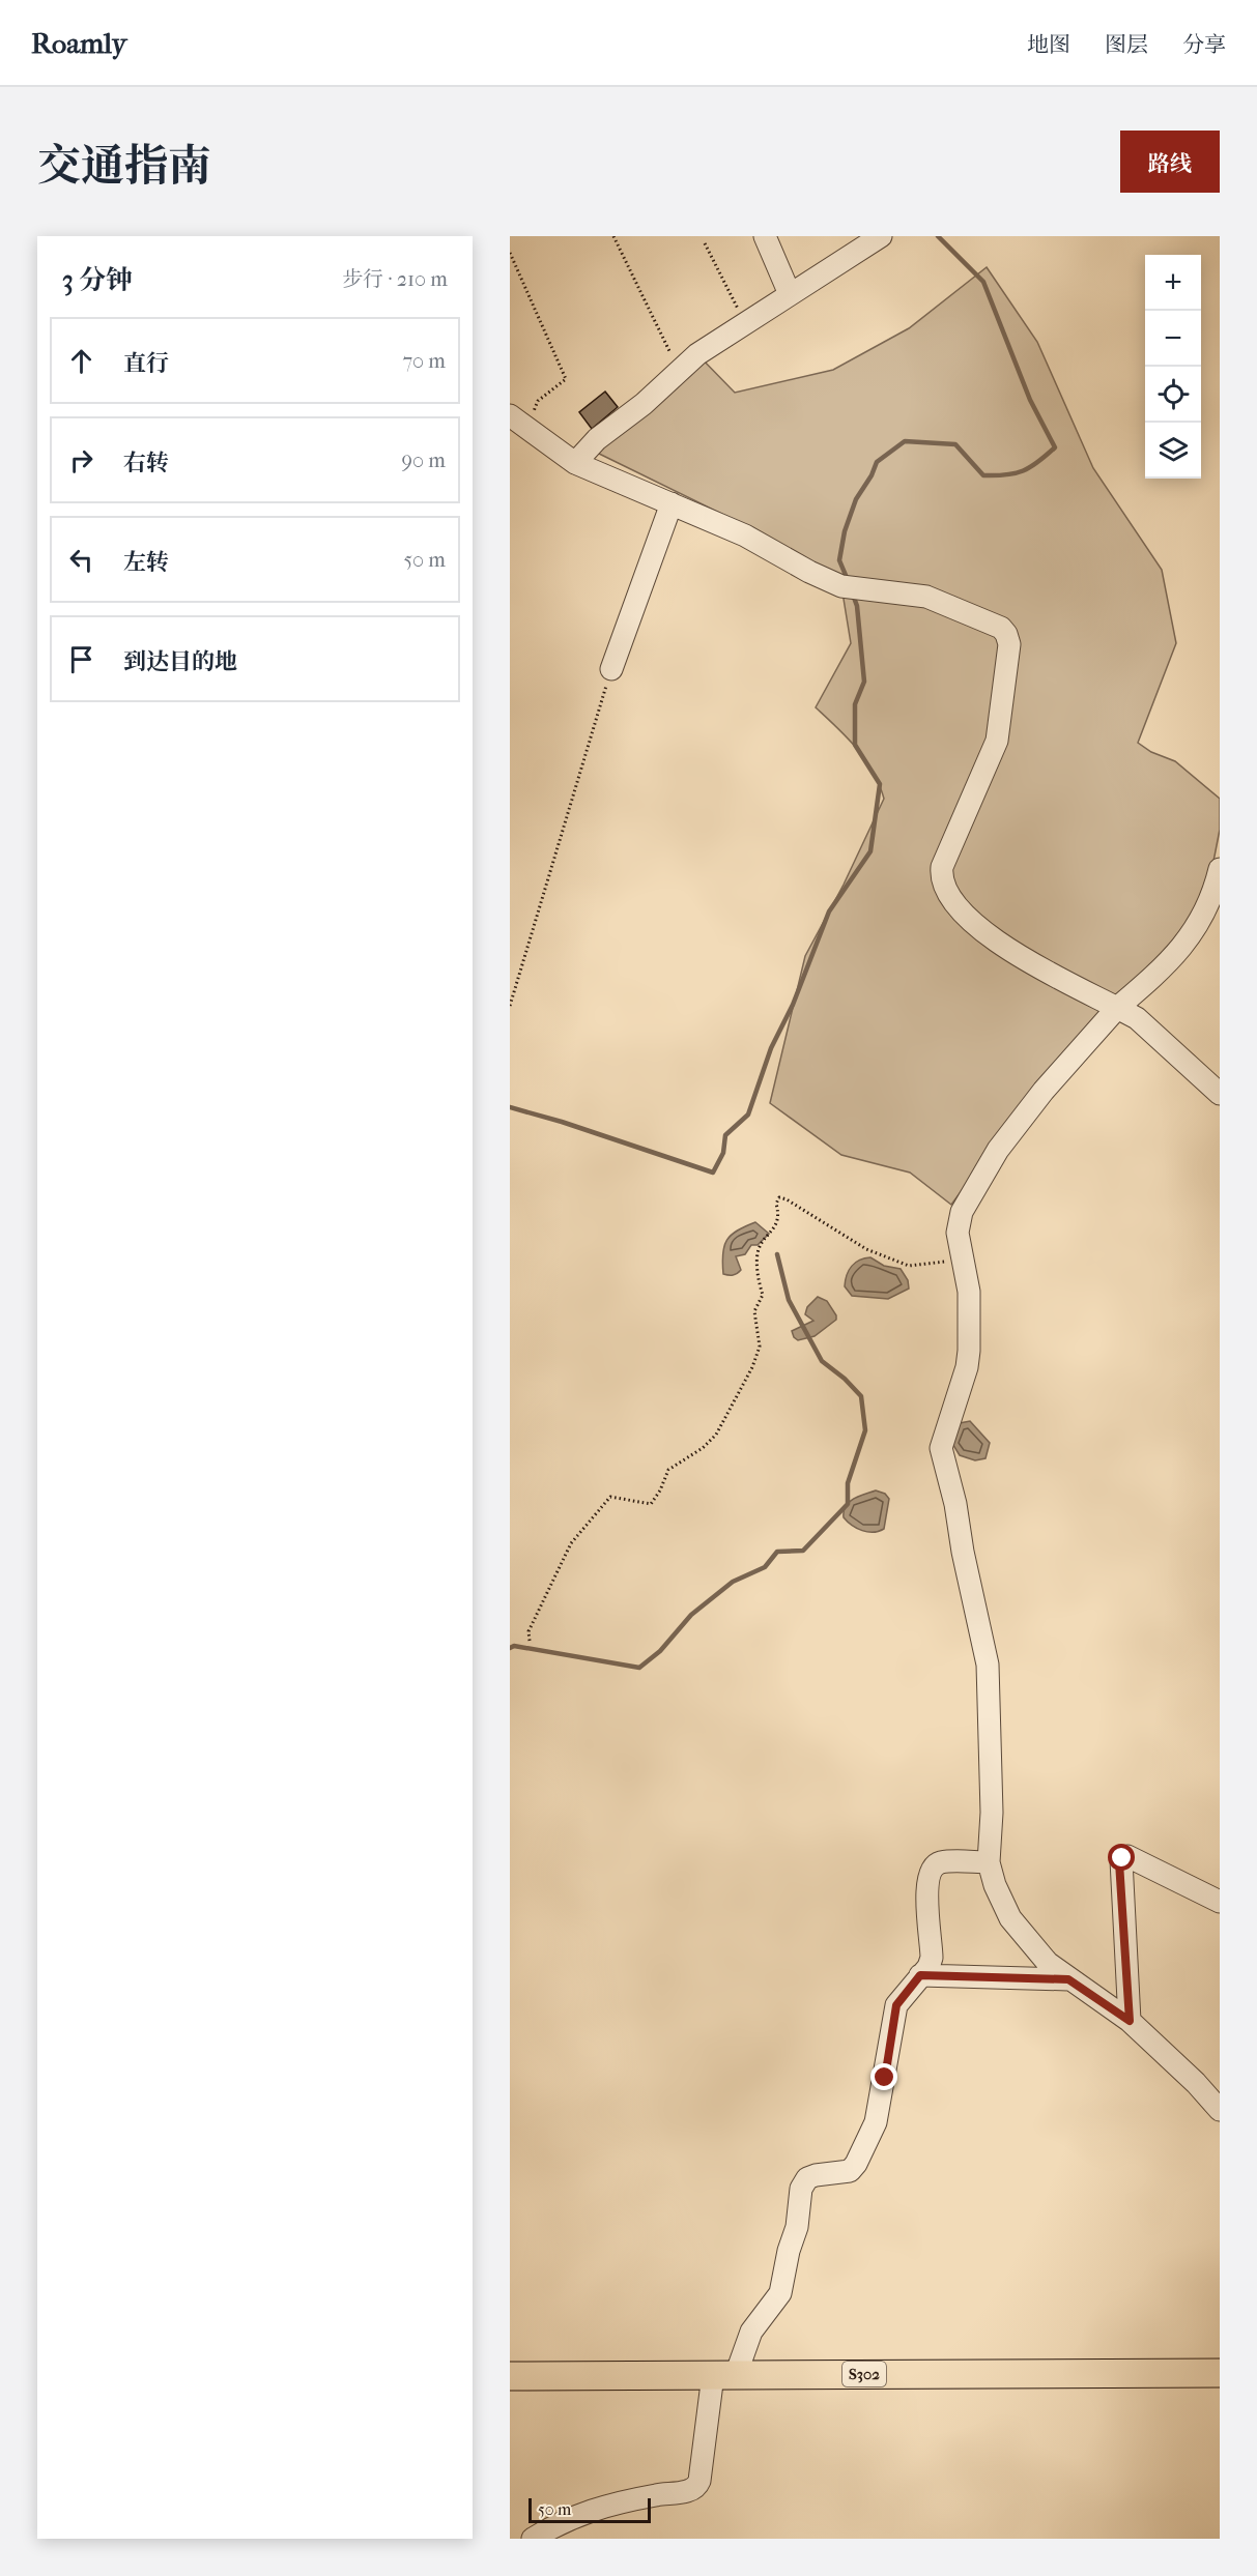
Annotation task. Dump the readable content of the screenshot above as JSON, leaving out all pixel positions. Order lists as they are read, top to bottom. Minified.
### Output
{"streets":{"main road":["S302"]},"scale_bar":"50 m","page":{"header":"Roamly","nav":["地图","图层","分享"],"title":"交通指南","buttons":"路线","heading":["3 分钟","步行 · 210 m"],"map_buttons":["+","−"],"list":[["直行","70 m"],["右转","90 m"],["左转","50 m"],"到达目的地"],"scale":"50 m"}}
